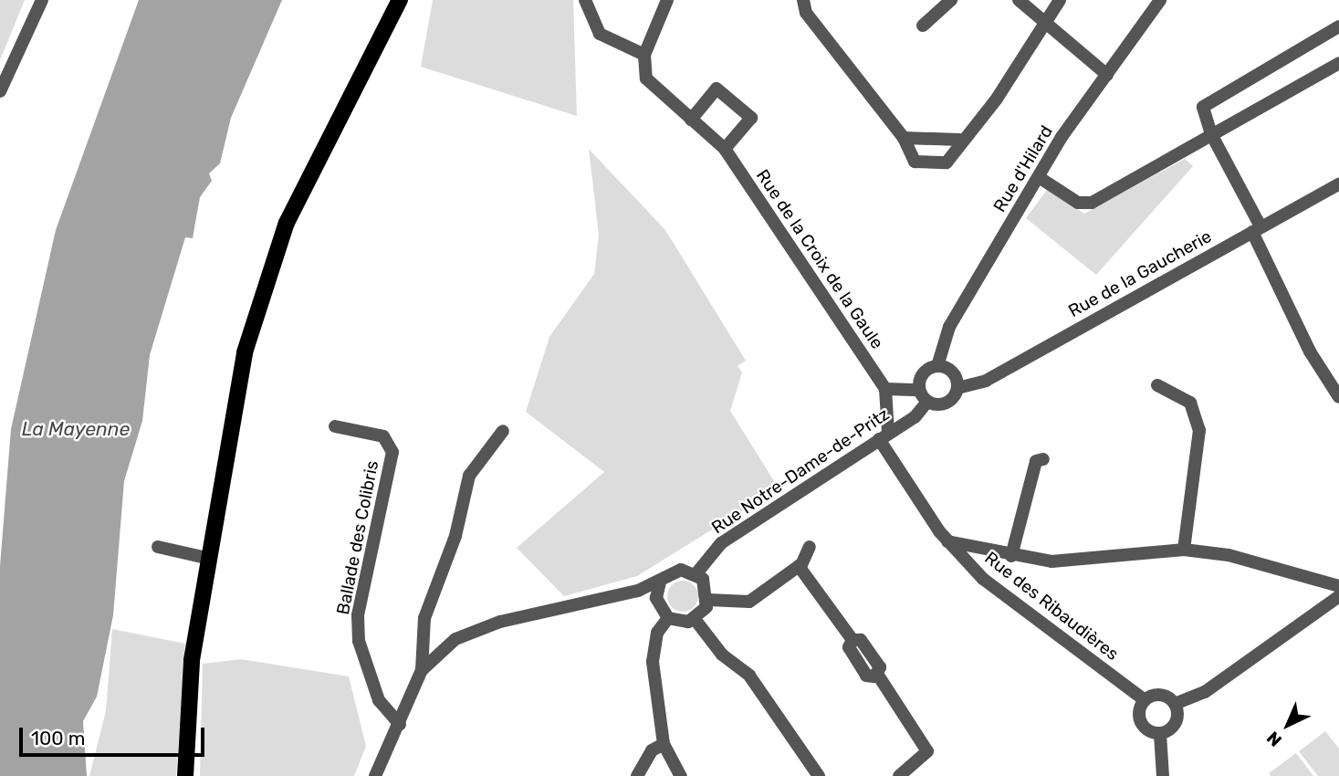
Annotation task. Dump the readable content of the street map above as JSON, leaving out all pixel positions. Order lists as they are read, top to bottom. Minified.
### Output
{"streets":{"street":["Rue d'Hilard","Rue de la Croix de la Gaule","Rue de la Gaucherie","Rue Notre-Dame-de-Pritz","Ballade des Colibris","Rue des Ribaudières"]},"crossings":[["Rue d'Hilard","Rue de la Gaucherie"],["Rue d'Hilard","Rue Notre-Dame-de-Pritz"],["Rue de la Gaucherie","Rue Notre-Dame-de-Pritz"],["Rue Notre-Dame-de-Pritz","Rue des Ribaudières"]],"water":["La Mayenne"],"scale_bar":"100 m","north":"bottom left"}
